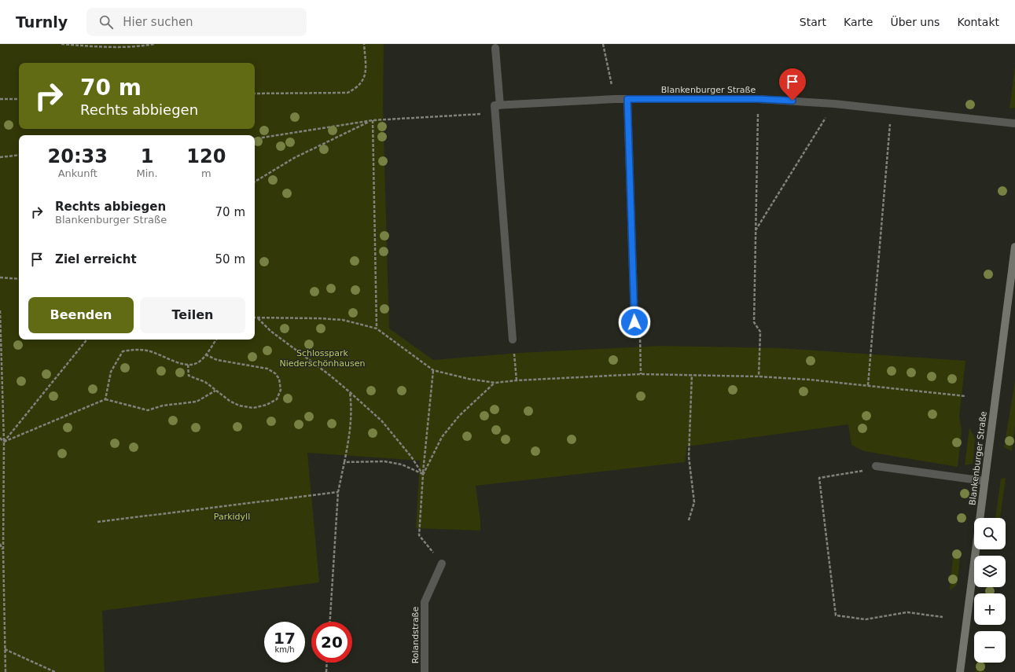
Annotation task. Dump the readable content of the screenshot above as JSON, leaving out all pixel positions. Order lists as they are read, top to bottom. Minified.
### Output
{"streets":{"main road":["Blankenburger Straße"],"street":["Rolandstraße"]},"parks":["Schlosspark Niederschönhausen","Parkidyll"],"page":{"header":"Turnly","search":"Hier suchen","nav":["Start","Karte","Über uns","Kontakt"],"turn":["70 m","Rechts abbiegen"],"eta":["20:33","Ankunft","1","Min.","120","m"],"list":[{"name":"Rechts abbiegen","note":"Blankenburger Straße","value":"70 m"},{"name":"Ziel erreicht","value":"50 m"}],"buttons":["Beenden","Teilen"],"map_buttons":["+","−"],"speed":"17 km/h","limit":"20"}}
